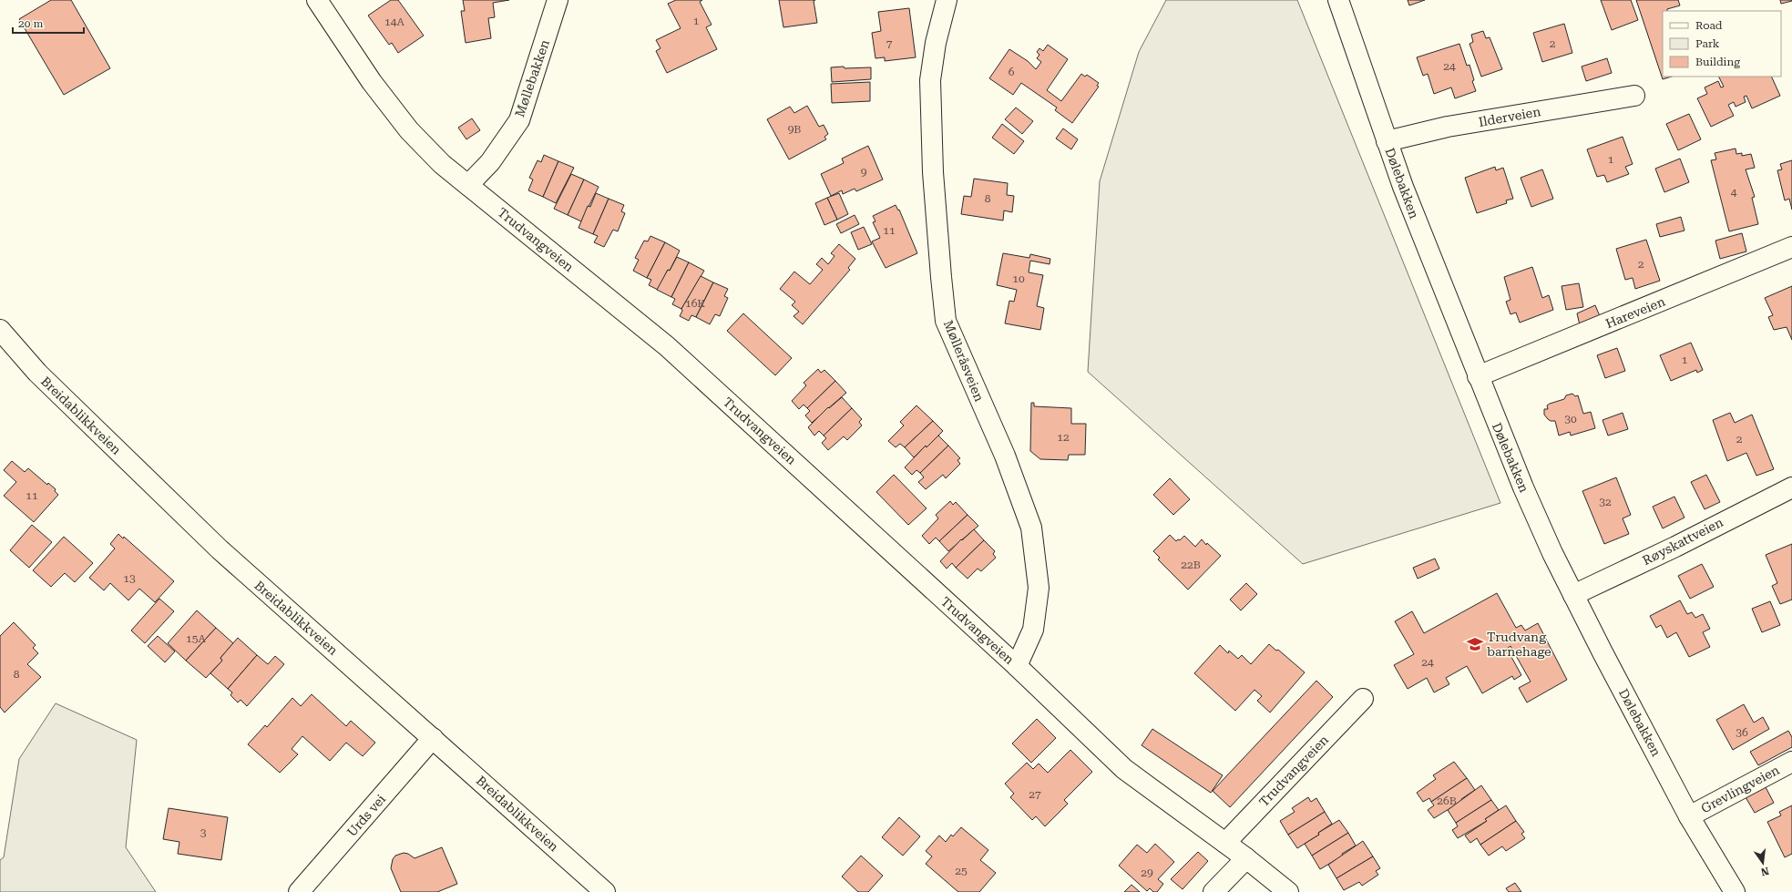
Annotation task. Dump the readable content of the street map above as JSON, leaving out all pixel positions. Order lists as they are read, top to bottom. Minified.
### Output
{"streets":{"street":["Møllebakken","Ilderveien","Dølebakken","Trudvangveien","Hareveien","Mølleråsveien","Breidablikkveien","Røyskattveien","Grevlingveien","Urds vei"]},"crossings":[["Møllebakken","Trudvangveien"],["Ilderveien","Dølebakken"],["Dølebakken","Hareveien"],["Dølebakken","Røyskattveien"],["Dølebakken","Grevlingveien"],["Trudvangveien","Mølleråsveien"],["Breidablikkveien","Urds vei"]],"places":{"school or university":["Trudvang barnehage"]},"house_numbers":["1","14A","7","2","24","6","9B","1","9","4","8","11","2","10","16K","1","30","12","2","11","32","22B","13","15A","24","8","36","27","26B","3","25","29"],"legend":["Road","Park","Building"],"scale_bar":"20 m","north":"bottom"}
